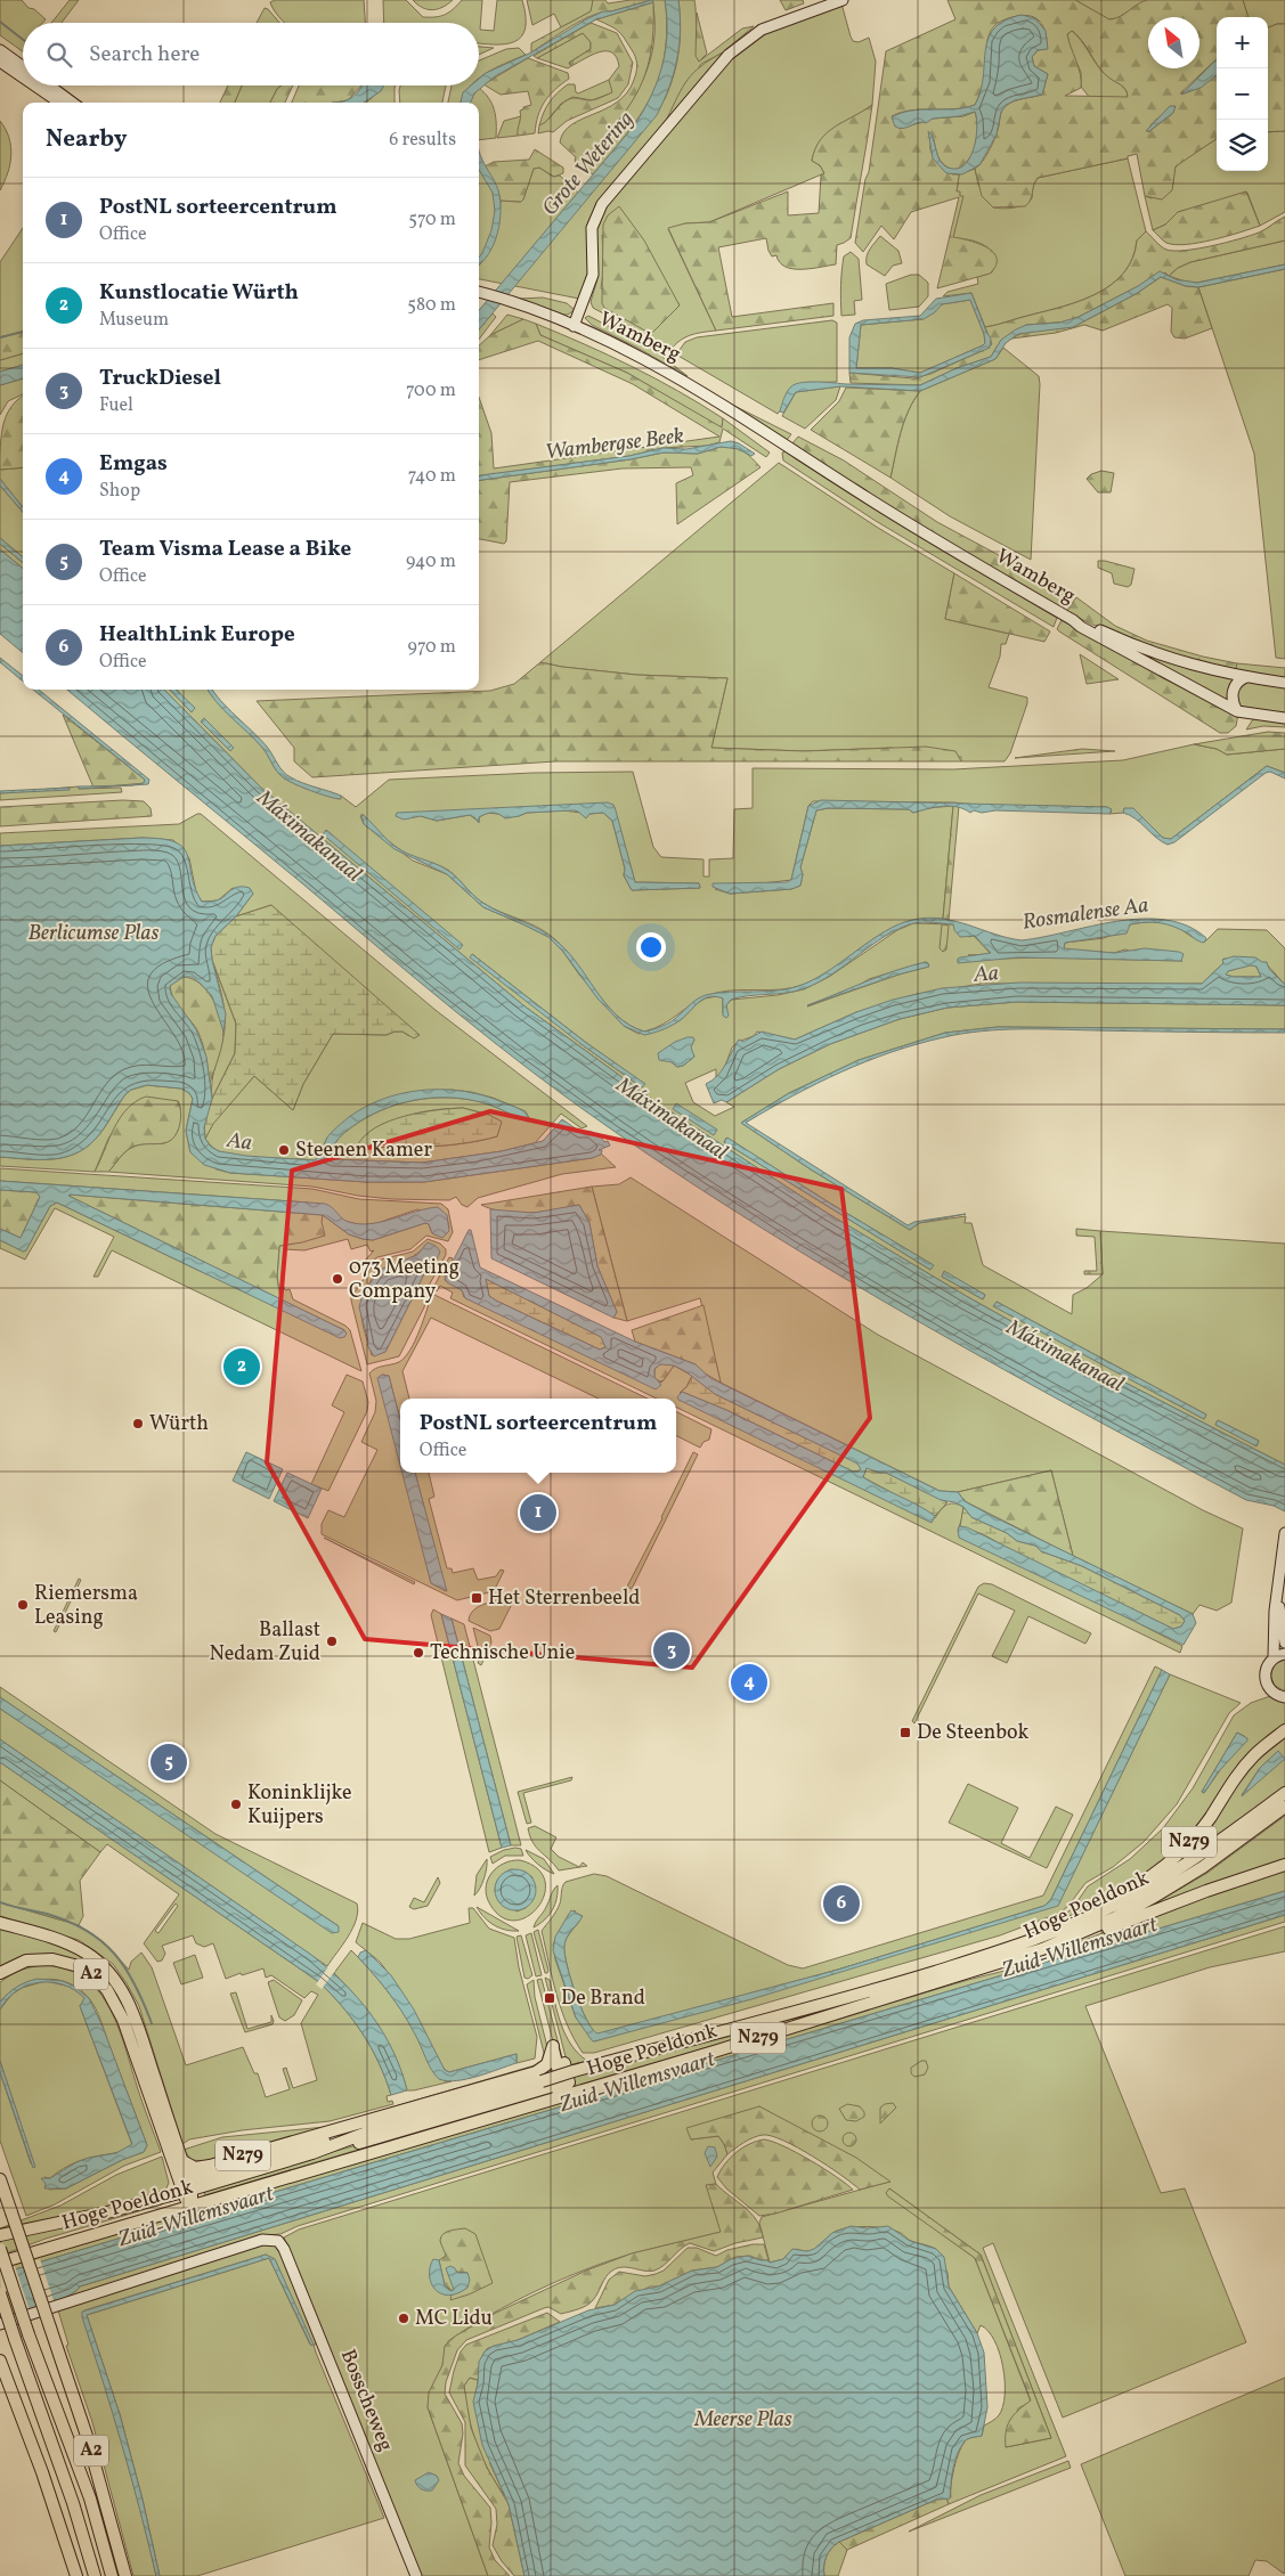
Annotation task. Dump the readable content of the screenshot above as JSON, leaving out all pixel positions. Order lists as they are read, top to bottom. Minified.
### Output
{"streets":{"highway":["N279","Hoge Poeldonk","A2"],"street":["Wamberg","Bosscheweg"]},"crossings":[["N279","Hoge Poeldonk"],["N279","A2"],["Hoge Poeldonk","A2"]],"water":["Grote Wetering","Wambergse Beek","Máximakanaal","Rosmalense Aa","Berlicumse Plas","Aa","Zuid-Willemsvaart","Meerse Plas"],"places":{"other":["Steenen Kamer","073 Meeting Company","Würth","Riemersma Leasing","Ballast Nedam Zuid","Technische Unie","Koninklijke Kuijpers","MC Lidu"],"transit":["Het Sterrenbeeld","De Steenbok","De Brand"]},"north":"top left","page":{"map_buttons":["+","−"],"search":"Search here","heading":["Nearby","6 results"],"list":[{"mark":"1","name":"PostNL sorteercentrum","note":"Office","value":"570 m"},{"mark":"2","name":"Kunstlocatie Würth","note":"Museum","value":"580 m"},{"mark":"3","name":"TruckDiesel","note":"Fuel","value":"700 m"},{"mark":"4","name":"Emgas","note":"Shop","value":"740 m"},{"mark":"5","name":"Team Visma Lease a Bike","note":"Office","value":"940 m"},{"mark":"6","name":"HealthLink Europe","note":"Office","value":"970 m"}],"pins":["2","1","3","4","5","6"],"popup":["PostNL sorteercentrum","Office"]}}
